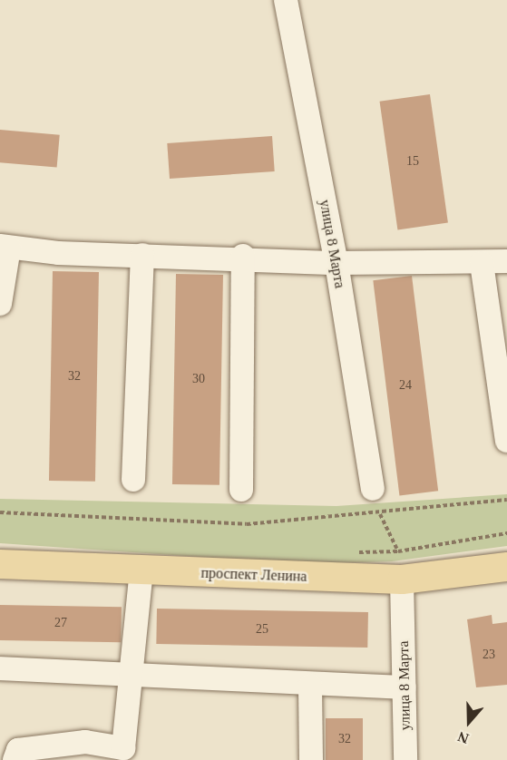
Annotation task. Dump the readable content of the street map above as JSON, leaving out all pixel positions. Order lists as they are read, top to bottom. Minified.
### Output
{"streets":{"main road":["проспект Ленина"],"street":["улица 8 Марта"]},"crossings":[["улица 8 Марта","проспект Ленина"]],"house_numbers":["15","32","30","24","27","25","23","32"],"north":"bottom"}
